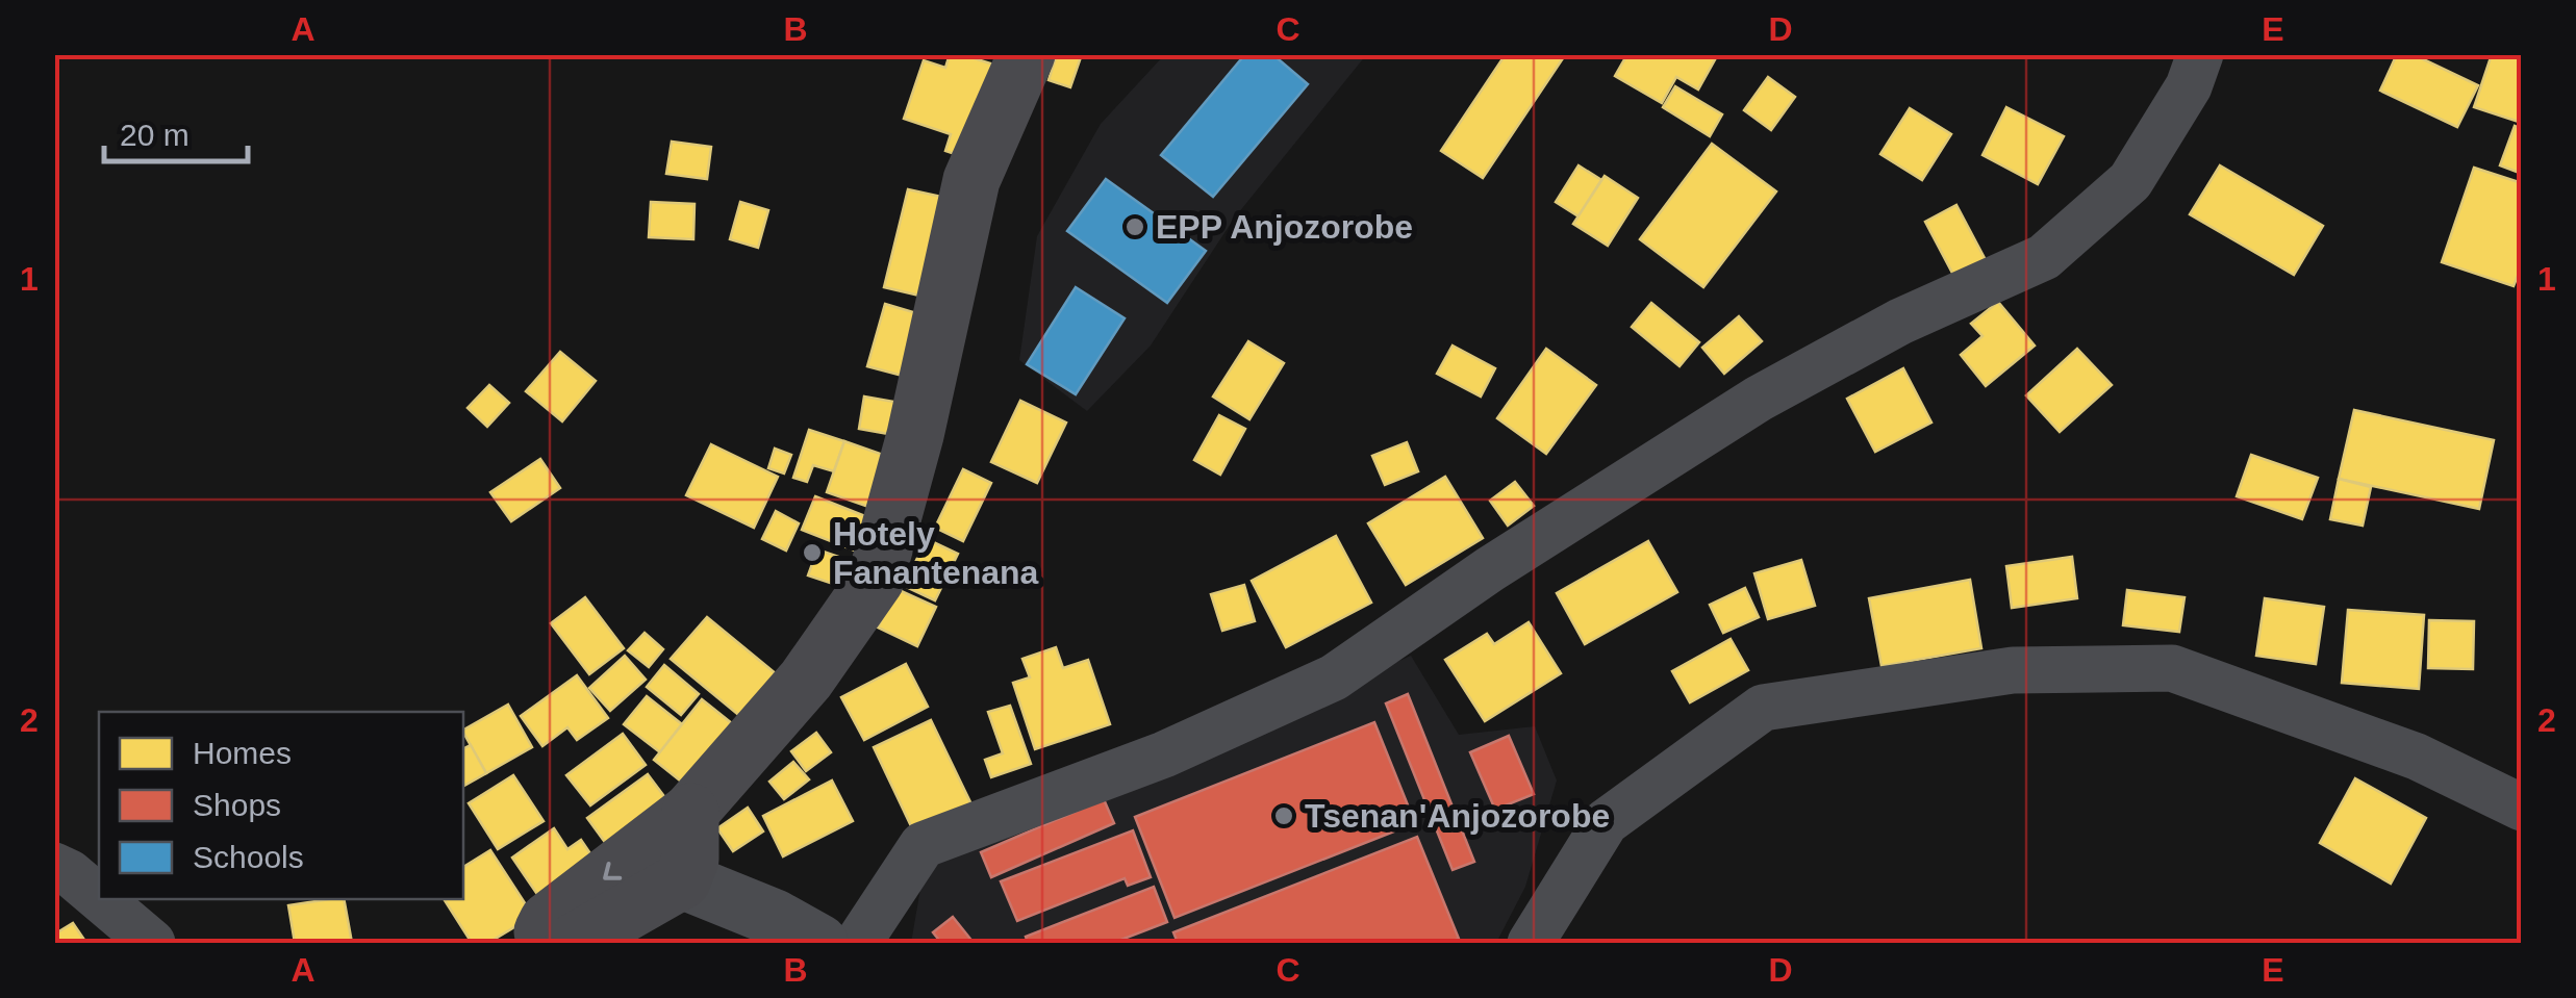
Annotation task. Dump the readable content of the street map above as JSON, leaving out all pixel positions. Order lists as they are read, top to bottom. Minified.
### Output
{"places":["EPP Anjozorobe","Hotely Fanantenana","Tsenan'Anjozorobe"],"legend":["Homes","Shops","Schools"],"scale_bar":"20 m","grid":{"columns":["A","B","C","D","E"],"rows":["1","2"]}}
